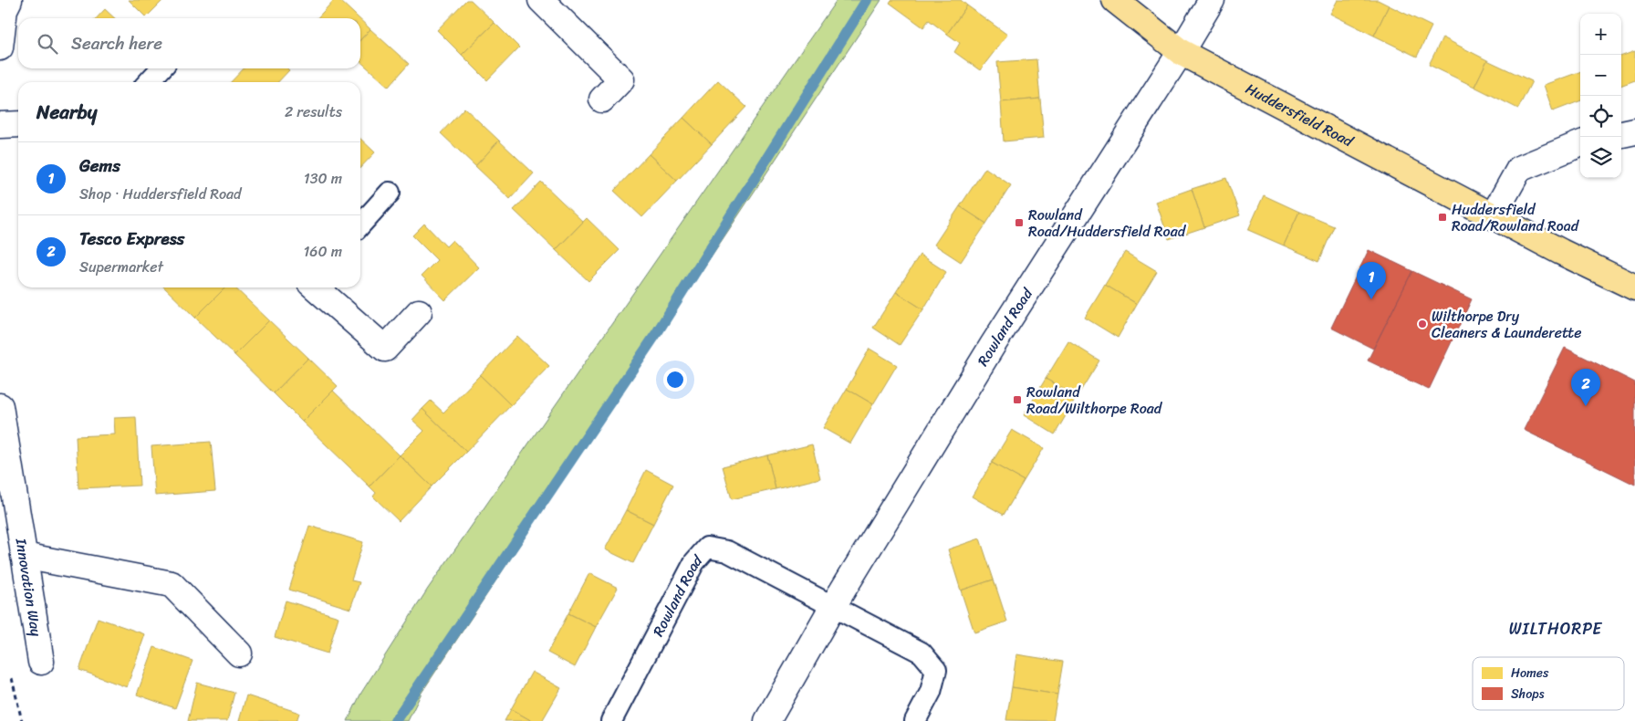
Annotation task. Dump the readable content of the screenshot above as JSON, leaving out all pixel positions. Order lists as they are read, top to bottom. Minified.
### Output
{"streets":{"highway":["Huddersfield Road"],"street":["Rowland Road","Innovation Way"]},"crossings":[["Huddersfield Road","Rowland Road"]],"districts":["WILTHORPE"],"places":{"transit":["Huddersfield Road/Rowland Road","Rowland Road/Huddersfield Road","Rowland Road/Wilthorpe Road"],"other":["Wilthorpe Dry Cleaners & Launderette"]},"legend":["Homes","Shops"],"page":{"map_buttons":["+","−"],"search":"Search here","heading":["Nearby","2 results"],"list":[{"mark":"1","name":"Gems","note":"Shop · Huddersfield Road","value":"130 m"},{"mark":"2","name":"Tesco Express","note":"Supermarket","value":"160 m"}],"pins":["1","2"]}}
